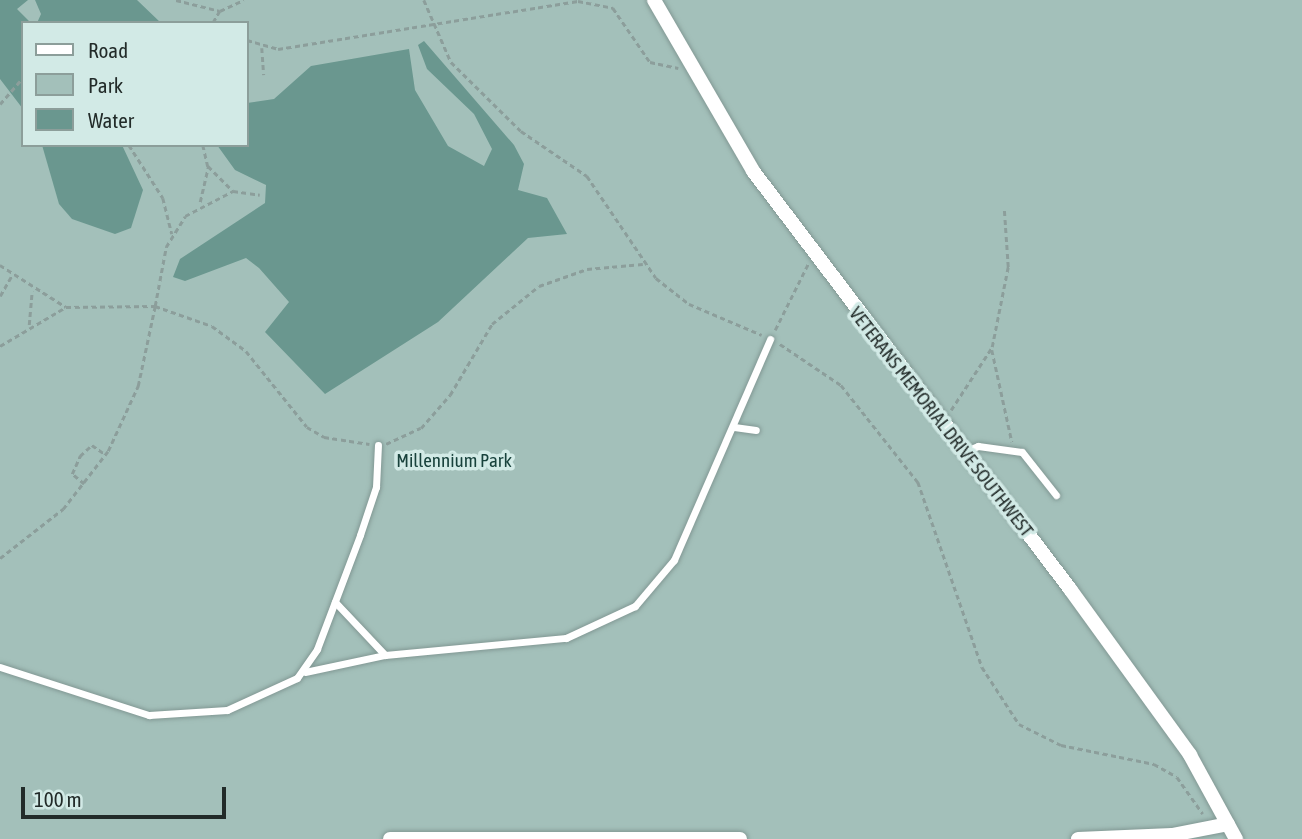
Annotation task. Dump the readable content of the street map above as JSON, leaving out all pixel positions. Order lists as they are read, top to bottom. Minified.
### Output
{"streets":{"street":["VETERANS MEMORIAL DRIVE SOUTHWEST"]},"parks":["Millennium Park"],"legend":["Road","Park","Water"],"scale_bar":"100 m"}
